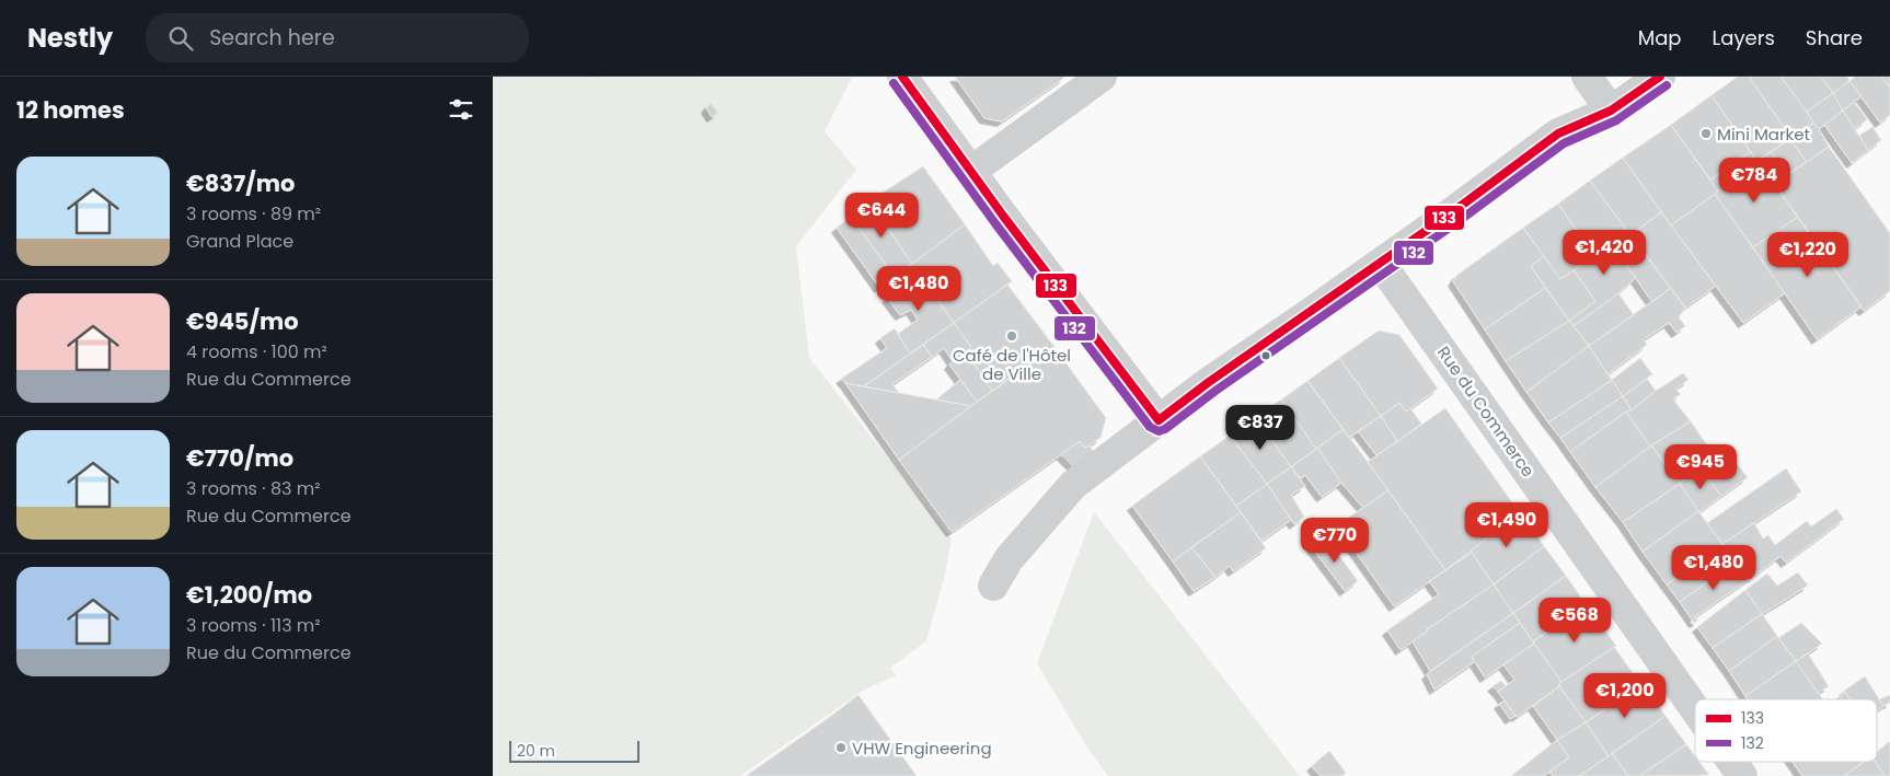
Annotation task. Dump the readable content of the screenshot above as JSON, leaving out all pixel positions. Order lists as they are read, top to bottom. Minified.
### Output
{"streets":{"street":["Rue du Commerce"]},"places":["Mini Market","Café de l'Hôtel de Ville","VHW Engineering"],"lines":["transit line 133","transit line 132"],"legend":["133","132"],"scale_bar":"20 m","page":{"header":"Nestly","search":"Search here","nav":["Map","Layers","Share"],"heading":"12 homes","list":[{"name":"€837/mo","note":"3 rooms · 89 m² · Grand Place"},{"name":"€945/mo","note":"4 rooms · 100 m² · Rue du Commerce"},{"name":"€770/mo","note":"3 rooms · 83 m² · Rue du Commerce"},{"name":"€1,200/mo","note":"3 rooms · 113 m² · Rue du Commerce"}],"price":["€784","€644","€1,420","€1,220","€1,480","€837","€945","€1,490","€770","€1,480","€568","€1,200"],"scale":"20 m"}}
